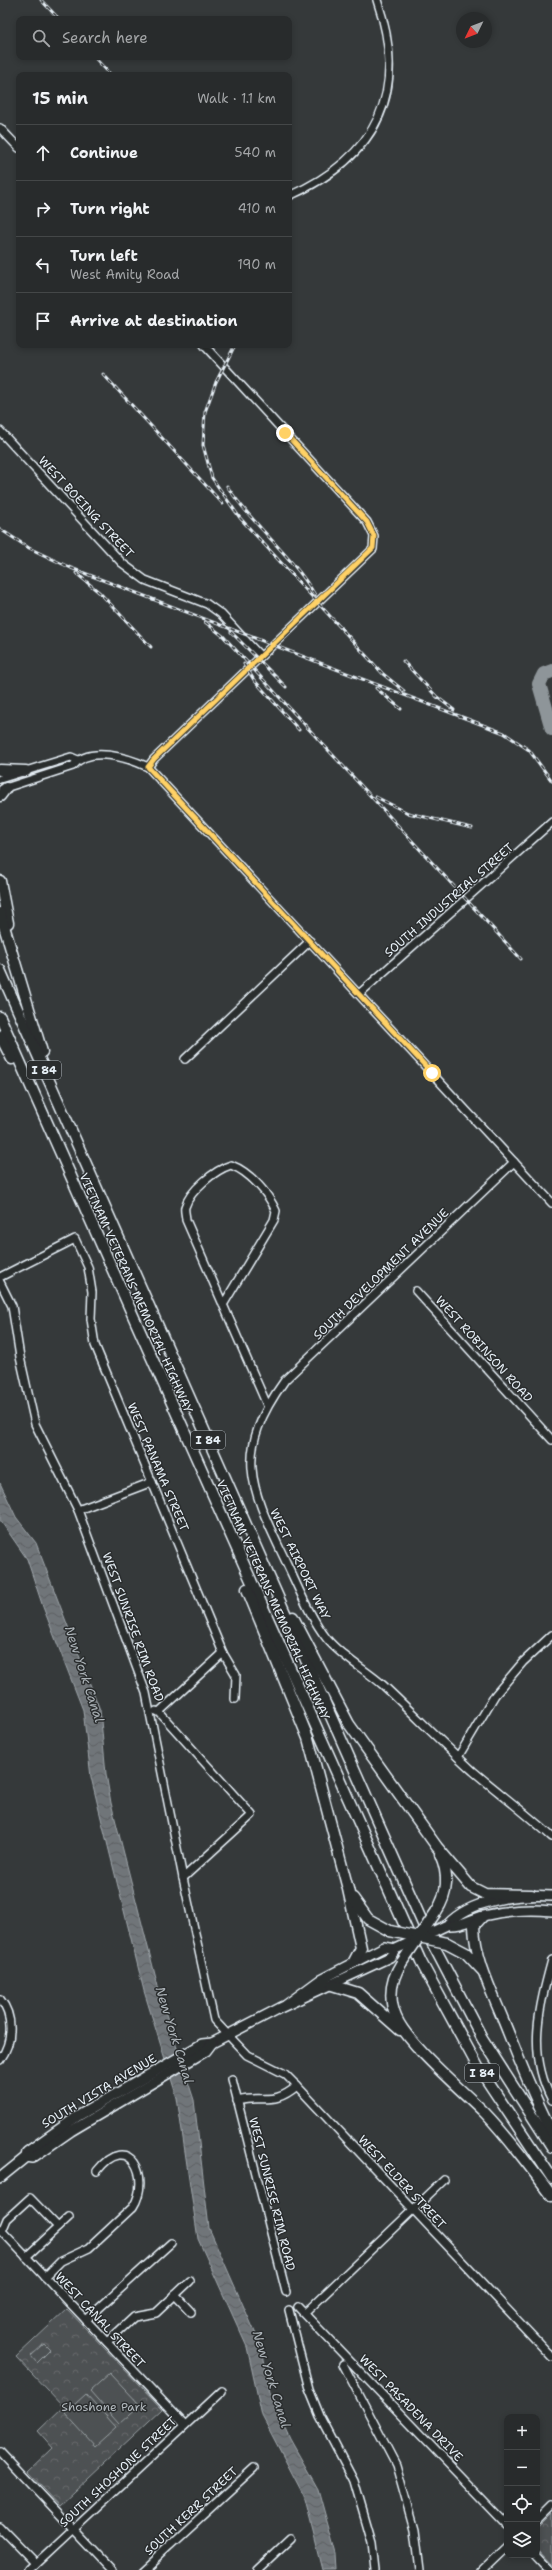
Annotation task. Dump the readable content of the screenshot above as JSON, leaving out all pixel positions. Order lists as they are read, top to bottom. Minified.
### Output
{"streets":{"highway":["I 84","VIETNAM VETERANS MEMORIAL HIGHWAY"],"main road":["SOUTH VISTA AVENUE"],"street":["WEST BOEING STREET","SOUTH INDUSTRIAL STREET","SOUTH DEVELOPMENT AVENUE","WEST ROBINSON ROAD","WEST PANAMA STREET","WEST AIRPORT WAY","WEST SUNRISE RIM ROAD","WEST ELDER STREET","WEST CANAL STREET","WEST PASADENA DRIVE","SOUTH SHOSHONE STREET","SOUTH KERR STREET"]},"crossings":[["SOUTH DEVELOPMENT AVENUE","WEST AIRPORT WAY"],["WEST SUNRISE RIM ROAD","SOUTH VISTA AVENUE"],["WEST SUNRISE RIM ROAD","WEST ELDER STREET"],["SOUTH VISTA AVENUE","WEST ELDER STREET"],["WEST CANAL STREET","SOUTH SHOSHONE STREET"]],"water":["New York Canal"],"parks":["Shoshone Park"],"north":"bottom left","page":{"search":"Search here","heading":["15 min","Walk · 1.1 km"],"list":[["Continue","540 m"],["Turn right","410 m"],["Turn left","West Amity Road","190 m"],"Arrive at destination"],"map_buttons":["+","−"]}}
